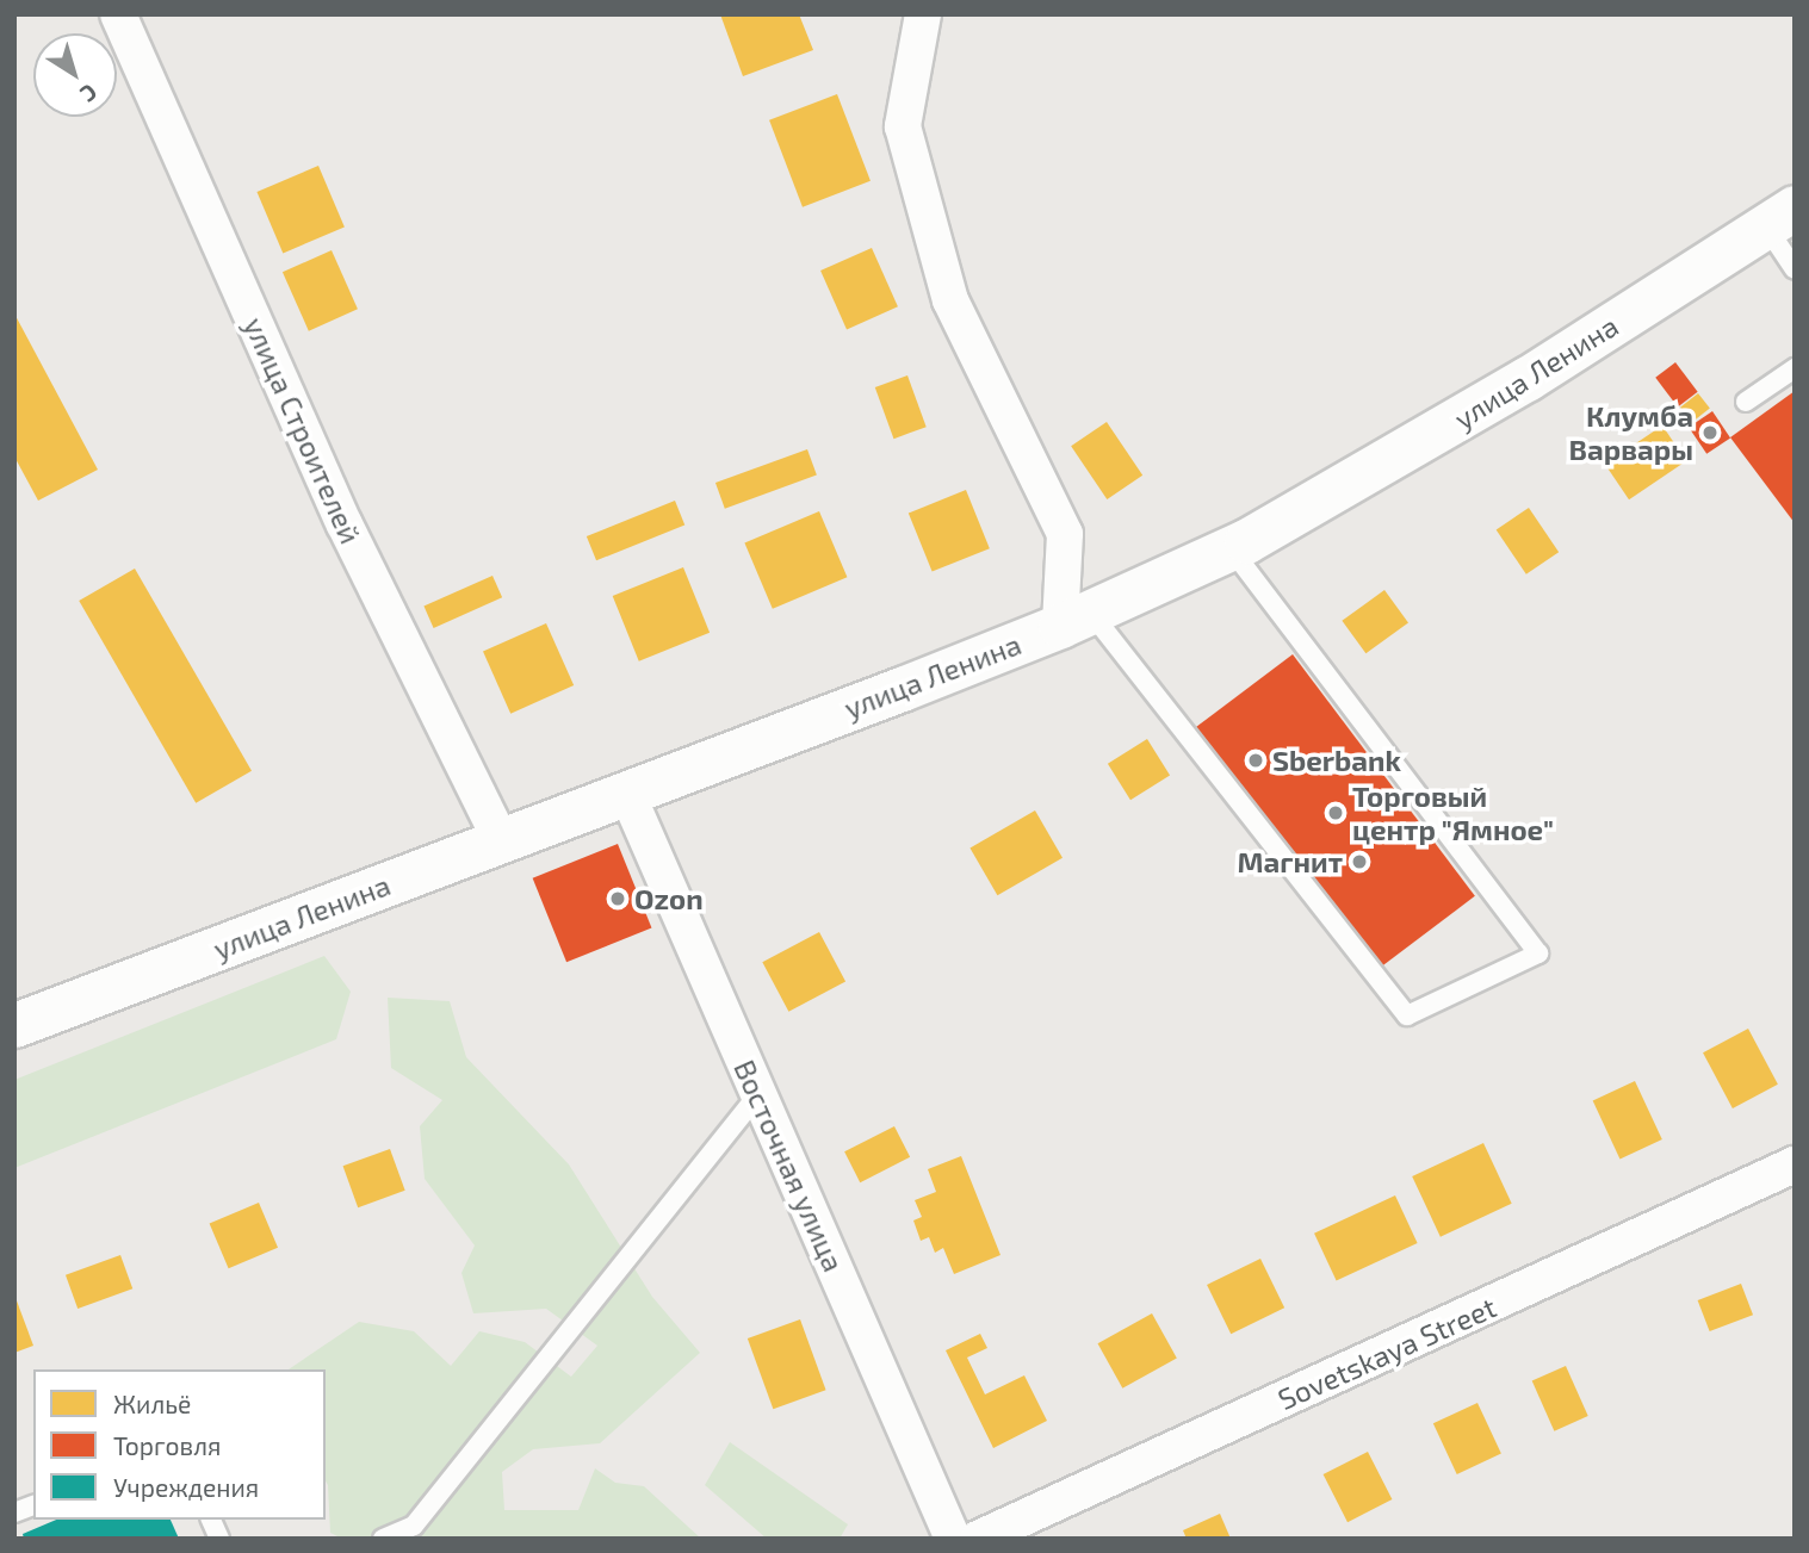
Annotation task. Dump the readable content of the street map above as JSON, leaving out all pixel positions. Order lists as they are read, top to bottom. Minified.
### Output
{"streets":{"street":["улица Ленина","улица Строителей","Восточная улица","Sovetskaya Street"]},"crossings":[["улица Ленина","улица Строителей"],["улица Ленина","Восточная улица"]],"places":["Клумба Варвары","Sberbank","Торговый центр \"Ямное\"","Магнит","Ozon"],"legend":["Жильё","Торговля","Учреждения"],"north":"bottom right"}
